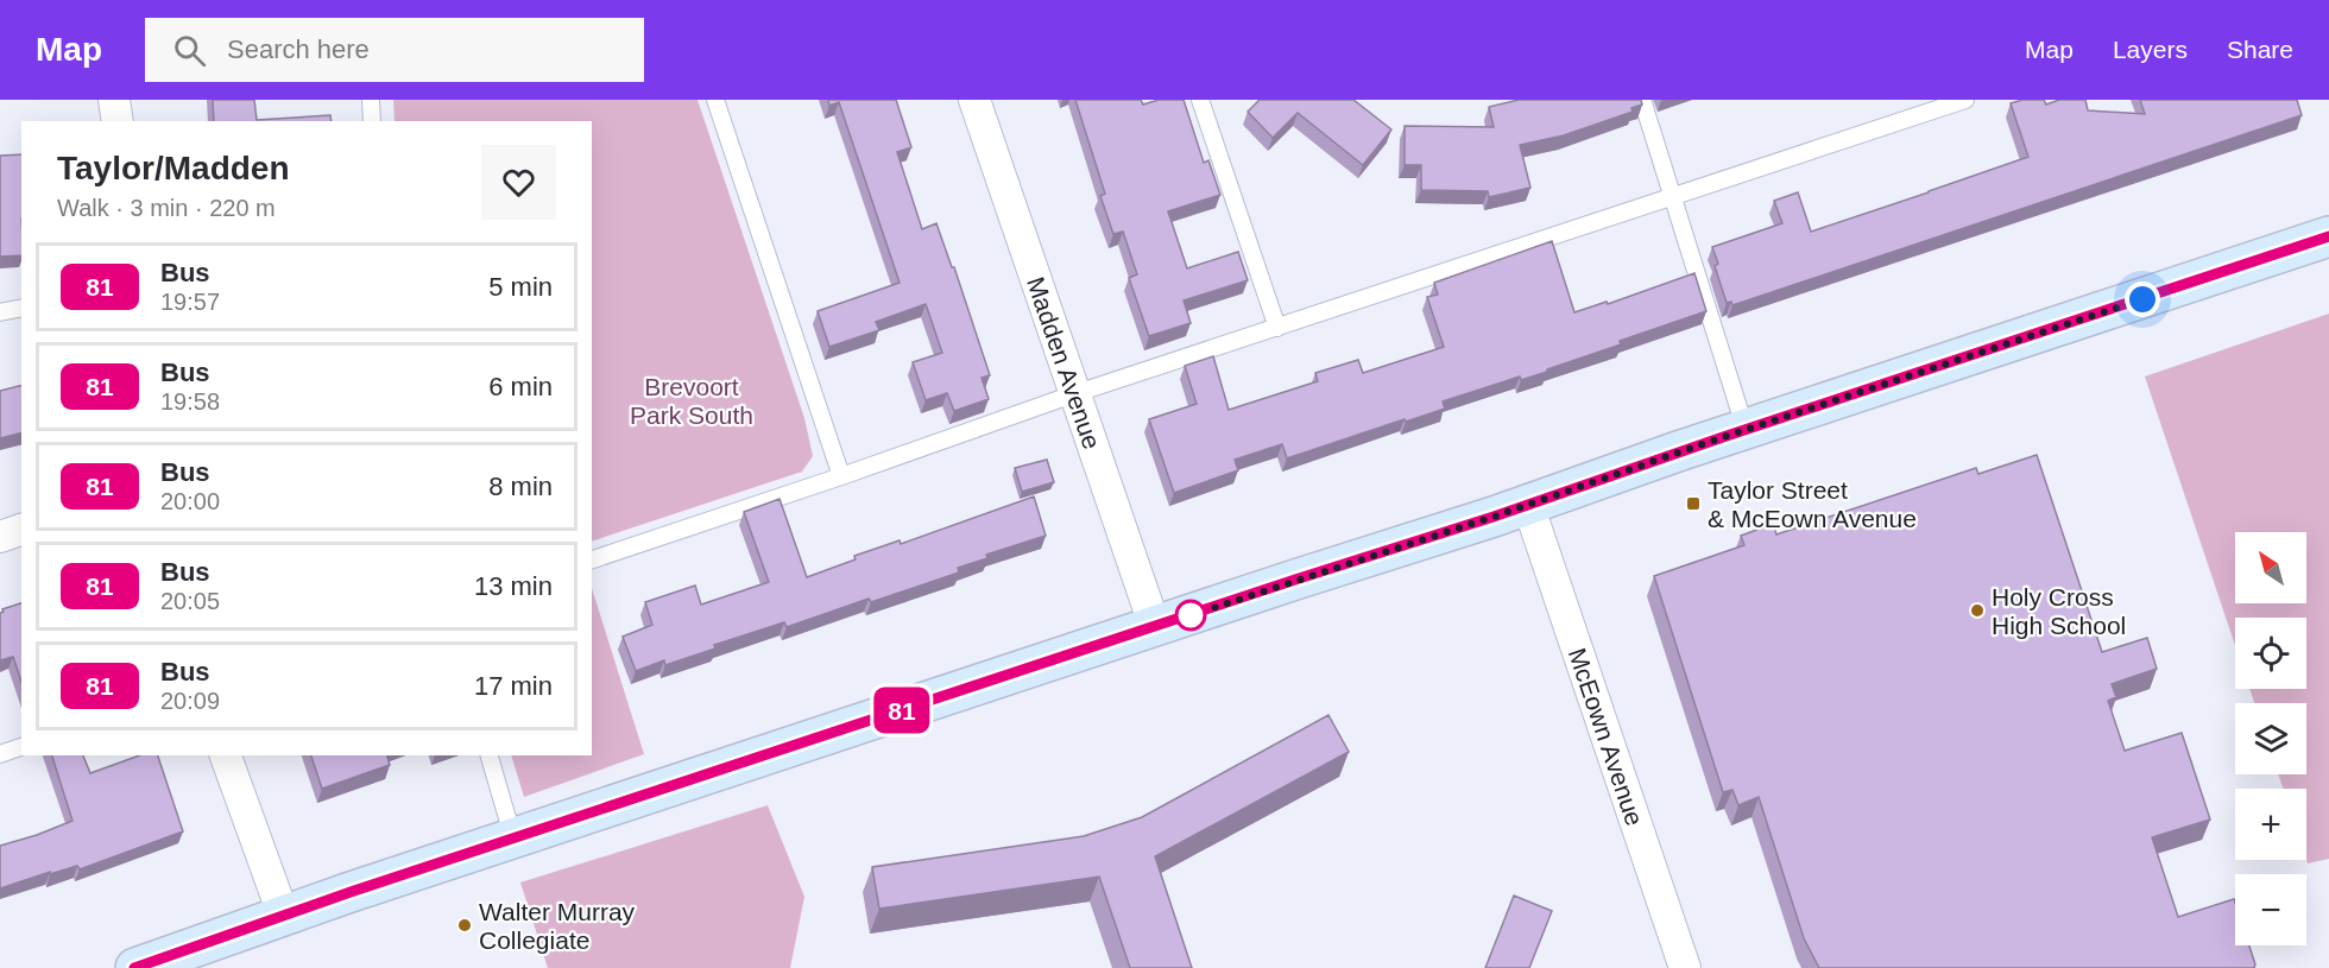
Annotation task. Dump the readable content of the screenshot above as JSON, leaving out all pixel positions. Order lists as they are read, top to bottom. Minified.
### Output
{"streets":{"street":["Madden Avenue","McEown Avenue"]},"parks":["Brevoort Park South"],"places":{"transit":["Taylor Street & McEown Avenue"],"other":["Holy Cross High School","Walter Murray Collegiate"]},"lines":["bus line 81"],"north":"top left","page":{"header":"Map","search":"Search here","nav":["Map","Layers","Share"],"on_map":"81","heading":["Taylor/Madden","Walk · 3 min · 220 m"],"list":[{"mark":"81","name":"Bus","note":"19:57","value":"5 min"},{"mark":"81","name":"Bus","note":"19:58","value":"6 min"},{"mark":"81","name":"Bus","note":"20:00","value":"8 min"},{"mark":"81","name":"Bus","note":"20:05","value":"13 min"},{"mark":"81","name":"Bus","note":"20:09","value":"17 min"}],"map_buttons":["+","−"]}}
